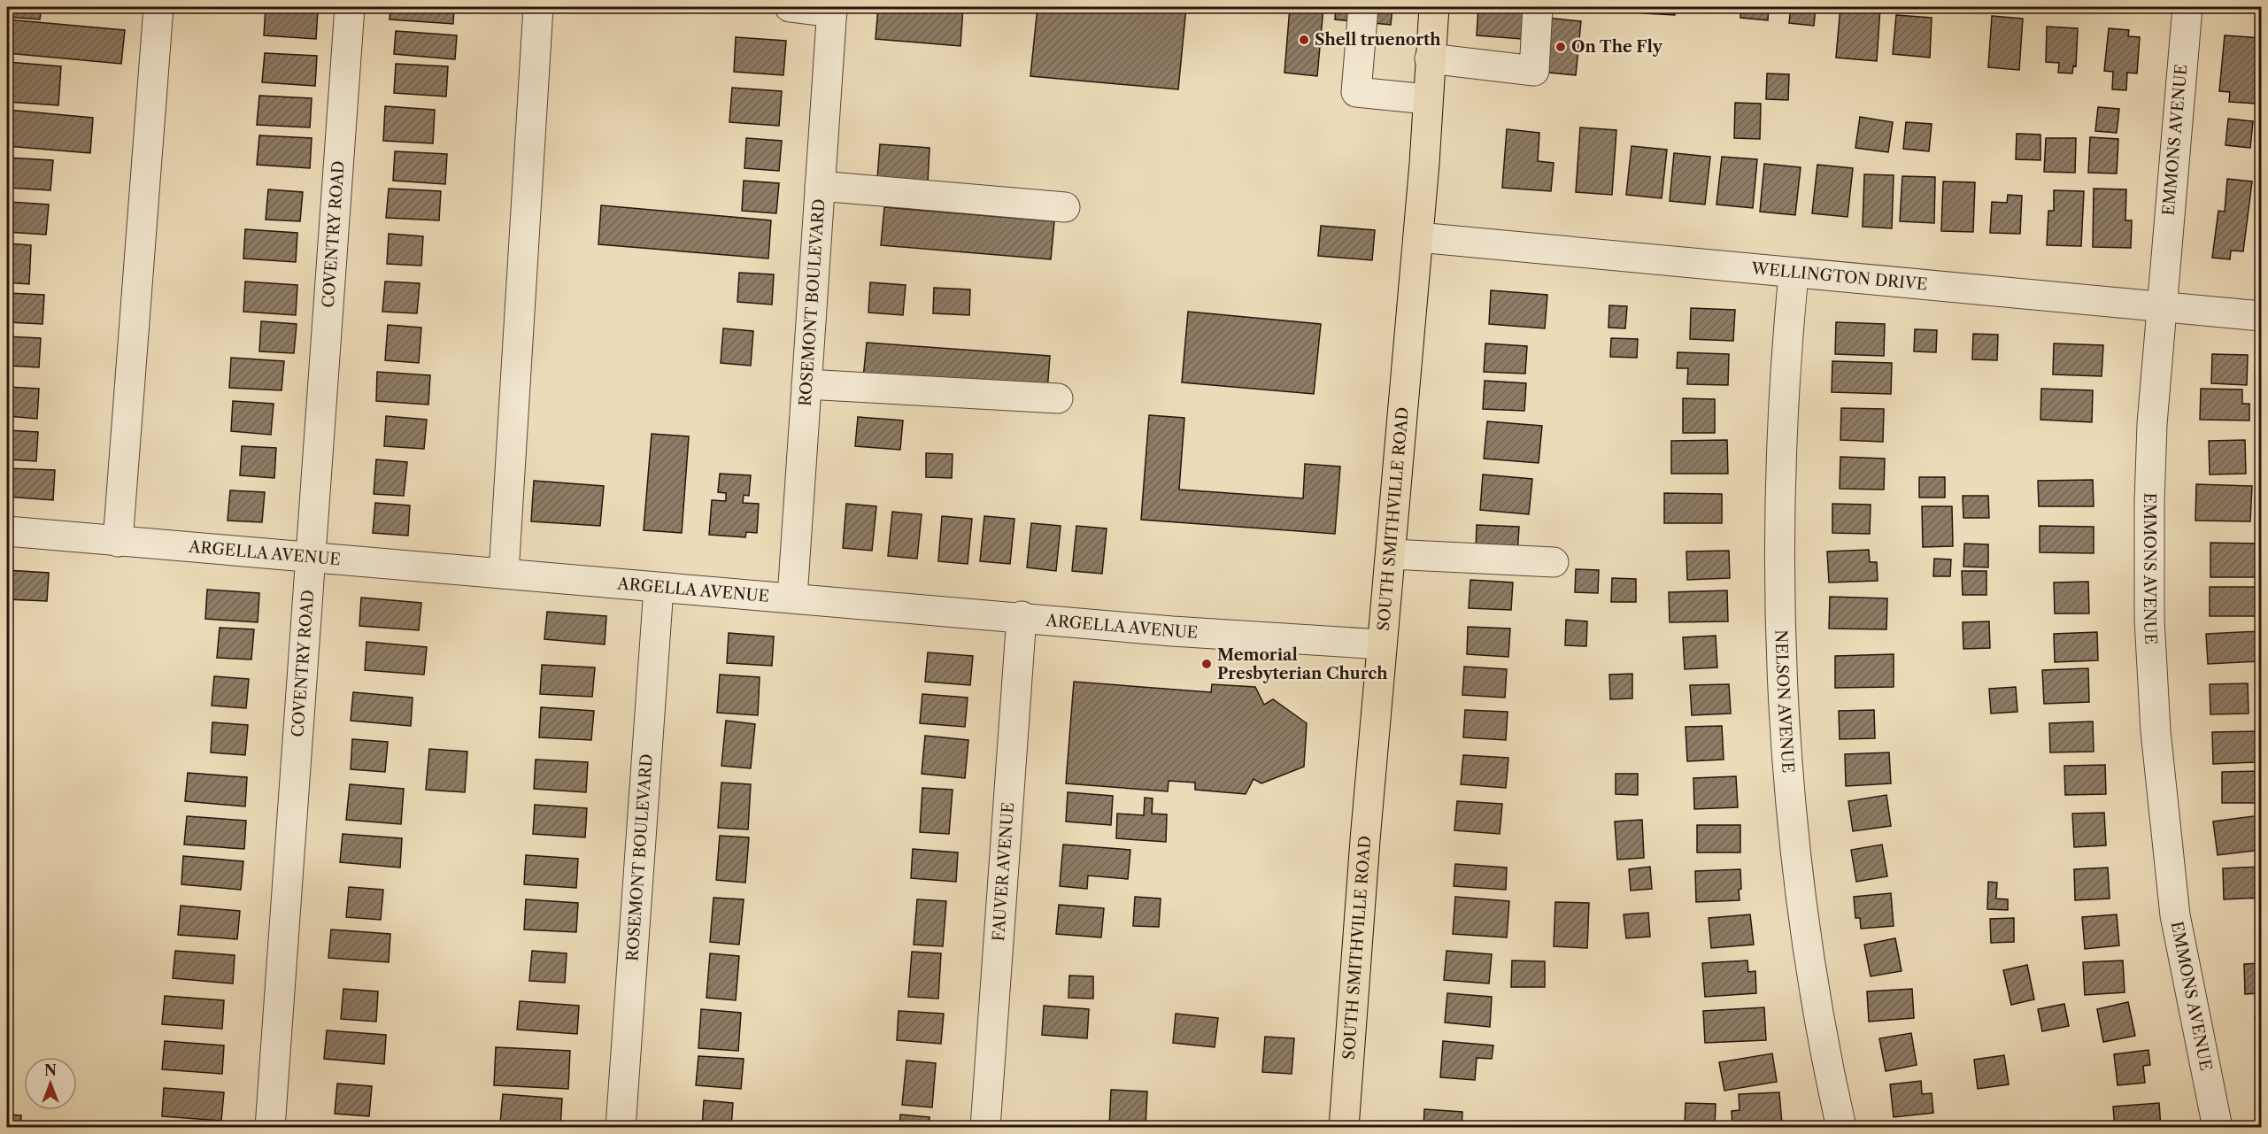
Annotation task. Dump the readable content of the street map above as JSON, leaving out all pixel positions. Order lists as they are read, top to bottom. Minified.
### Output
{"streets":{"main road":["SOUTH SMITHVILLE ROAD"],"street":["EMMONS AVENUE","COVENTRY ROAD","WELLINGTON DRIVE","ROSEMONT BOULEVARD","ARGELLA AVENUE","NELSON AVENUE","FAUVER AVENUE"]},"crossings":[["EMMONS AVENUE","WELLINGTON DRIVE"],["COVENTRY ROAD","ARGELLA AVENUE"],["WELLINGTON DRIVE","SOUTH SMITHVILLE ROAD"],["WELLINGTON DRIVE","NELSON AVENUE"],["ROSEMONT BOULEVARD","ARGELLA AVENUE"],["SOUTH SMITHVILLE ROAD","ARGELLA AVENUE"],["ARGELLA AVENUE","FAUVER AVENUE"]],"places":["Shell truenorth","On The Fly","Memorial Presbyterian Church"],"north":"top"}
